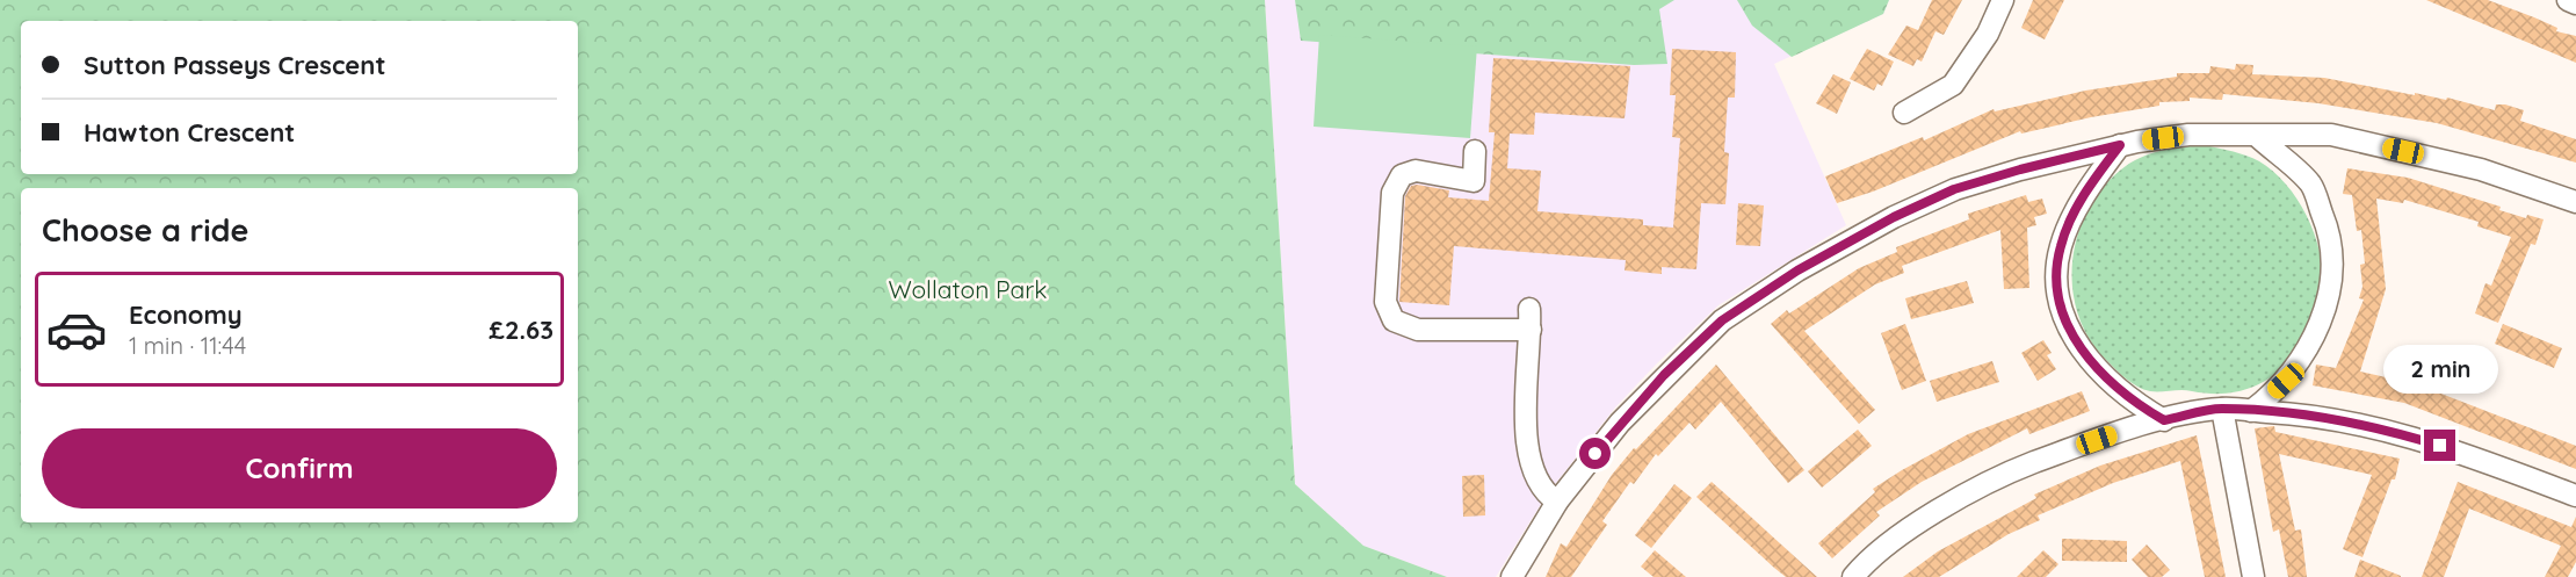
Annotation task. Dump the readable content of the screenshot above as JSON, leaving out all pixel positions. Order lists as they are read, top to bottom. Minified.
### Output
{"parks":["Wollaton Park"],"page":{"banner":["Sutton Passeys Crescent","Hawton Crescent"],"heading":"Choose a ride","list":[{"name":"Economy","note":"1 min · 11:44","value":"£2.63"}],"bubble":"2 min","buttons":"Confirm"}}
